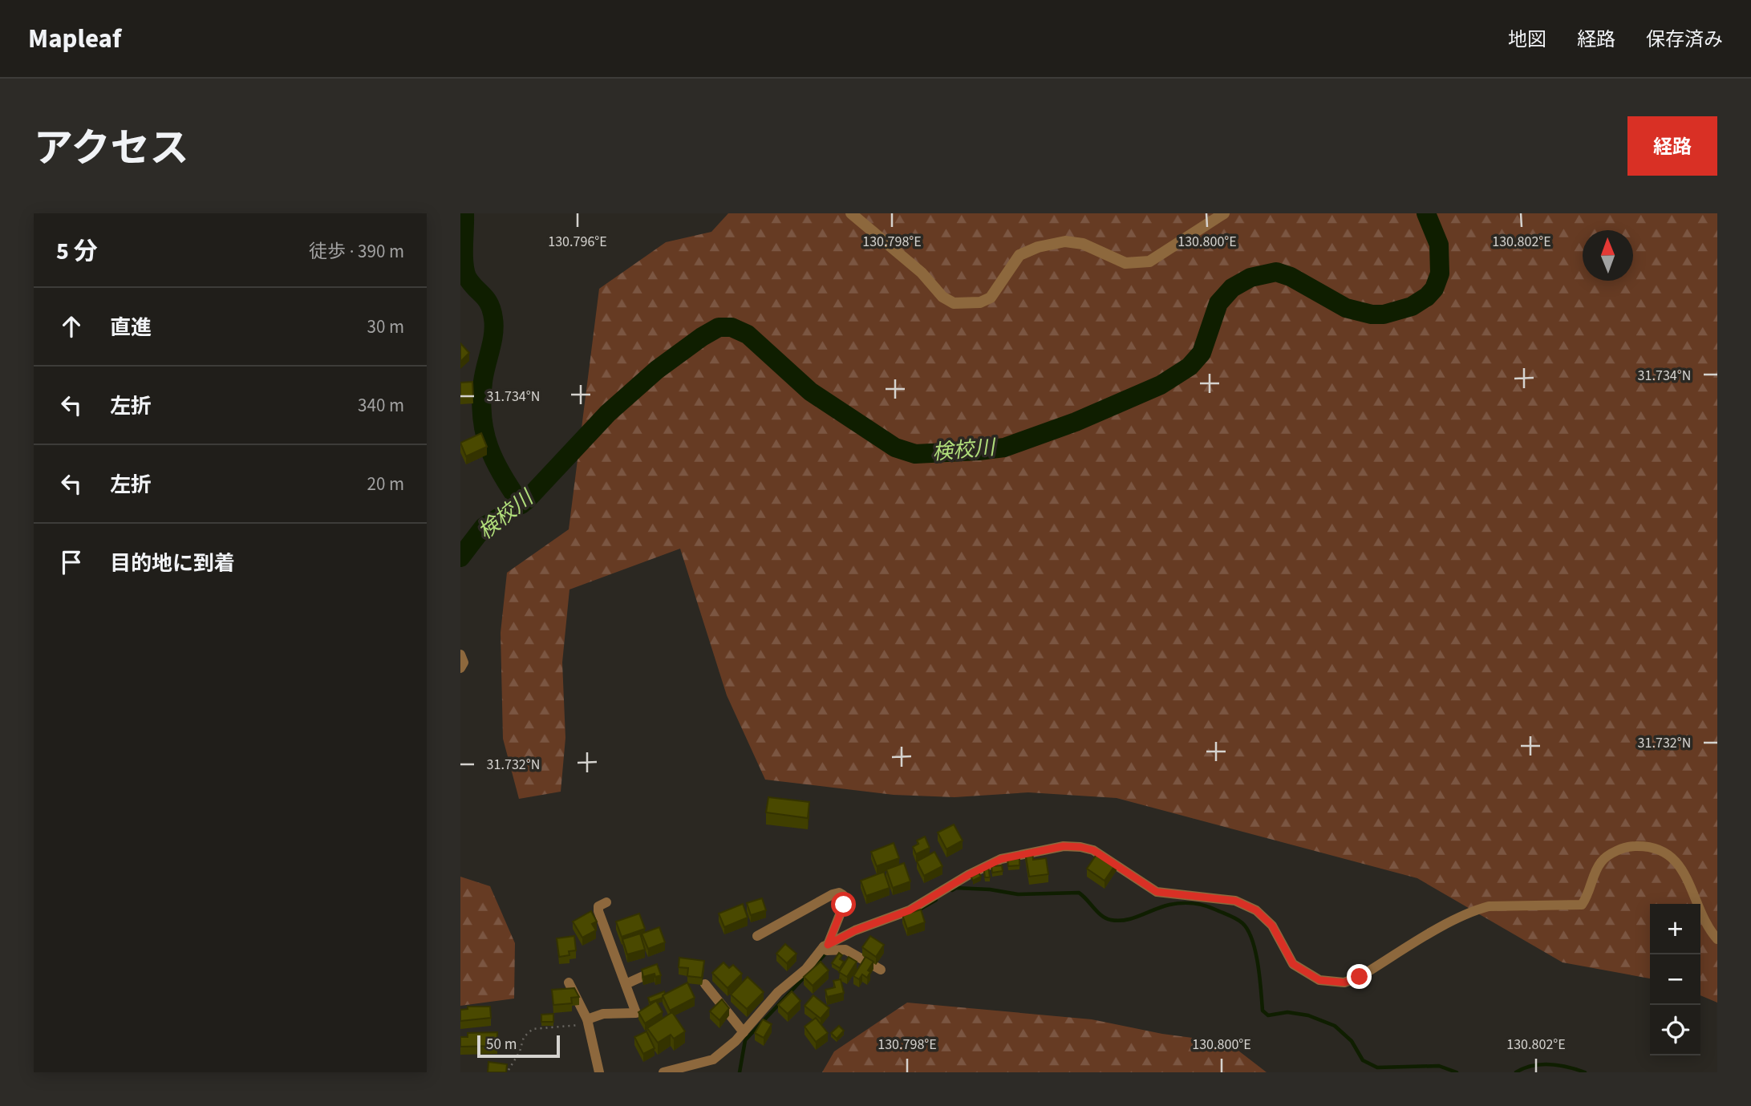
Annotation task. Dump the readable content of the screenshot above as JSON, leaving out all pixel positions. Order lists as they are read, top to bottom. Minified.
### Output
{"water":["検校川"],"scale_bar":"50 m","north":"top","page":{"header":"Mapleaf","nav":["地図","経路","保存済み"],"title":"アクセス","buttons":"経路","heading":["5 分","徒歩 · 390 m"],"list":[["直進","30 m"],["左折","340 m"],["左折","20 m"],"目的地に到着"],"map_buttons":["+","−"],"scale":"50 m"},"coordinates":["130.796°E","130.798°E","130.800°E","130.802°E","31.734°N","31.732°N"]}
